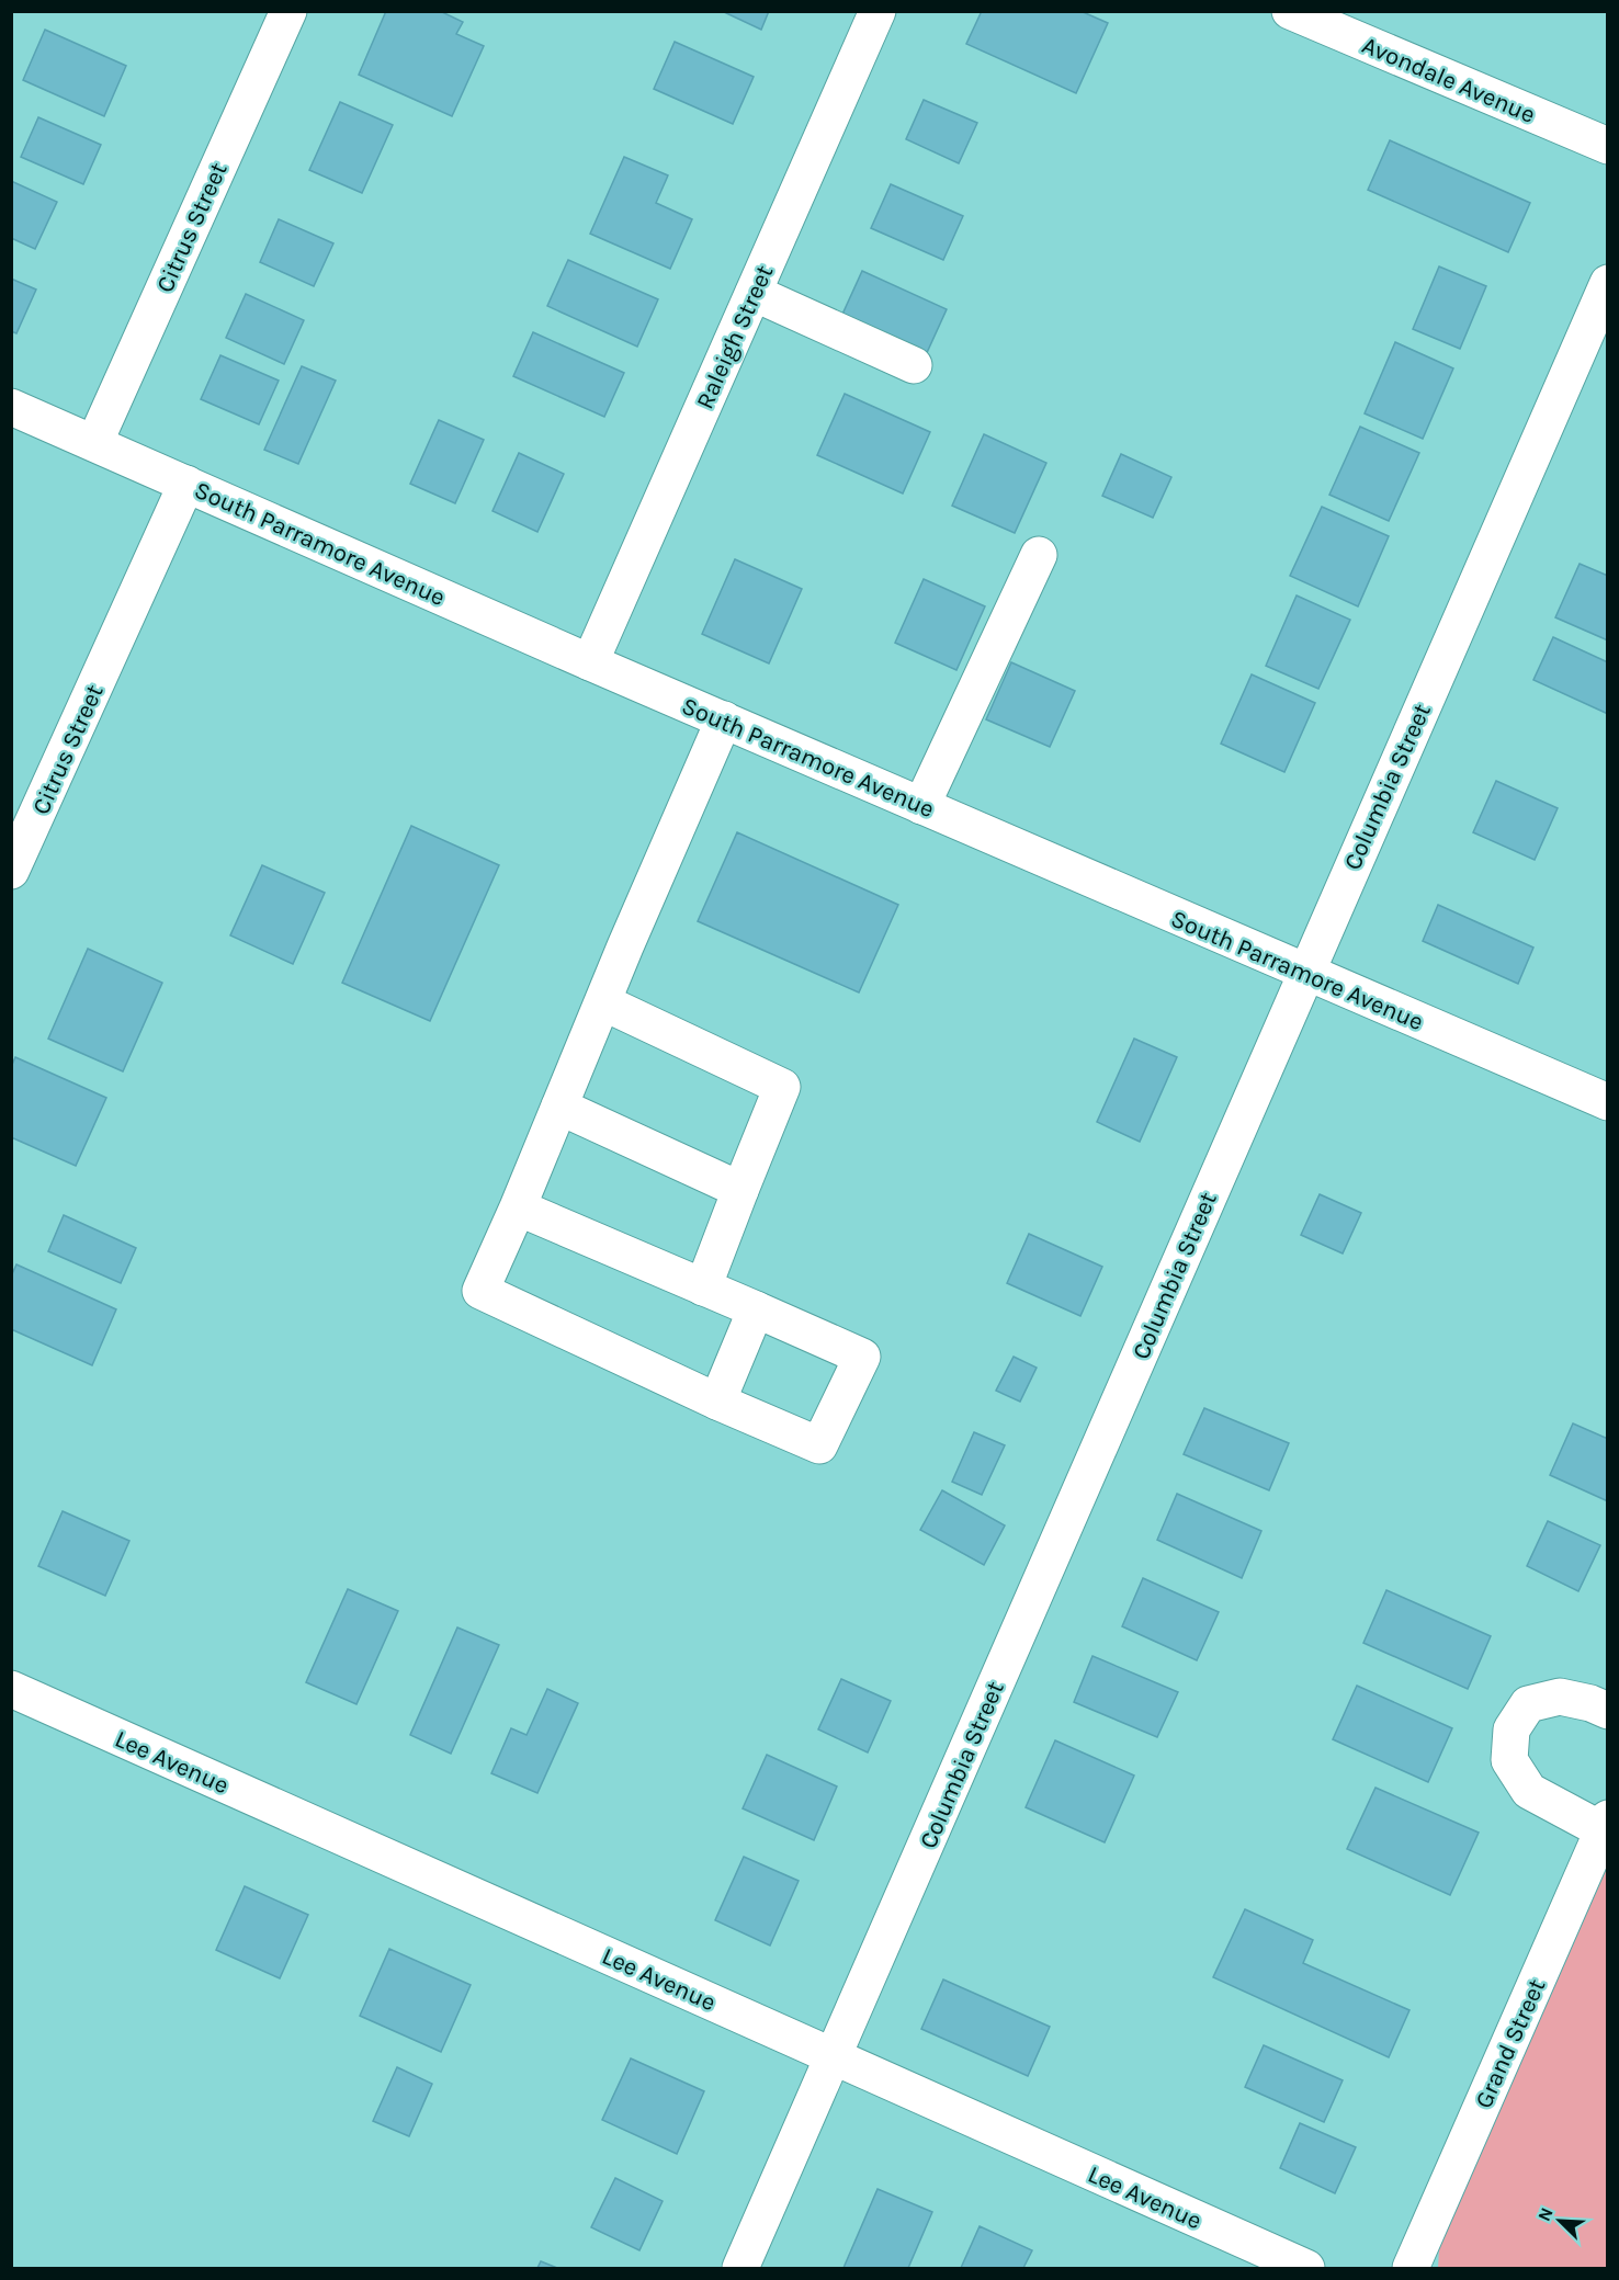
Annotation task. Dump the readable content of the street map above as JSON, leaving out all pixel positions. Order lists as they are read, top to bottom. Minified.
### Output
{"streets":{"street":["Avondale Avenue","Citrus Street","Raleigh Street","South Parramore Avenue","Columbia Street","Lee Avenue","Grand Street"]},"crossings":[["Citrus Street","South Parramore Avenue"],["Raleigh Street","South Parramore Avenue"],["South Parramore Avenue","Columbia Street"],["Columbia Street","Lee Avenue"]],"north":"top left"}
